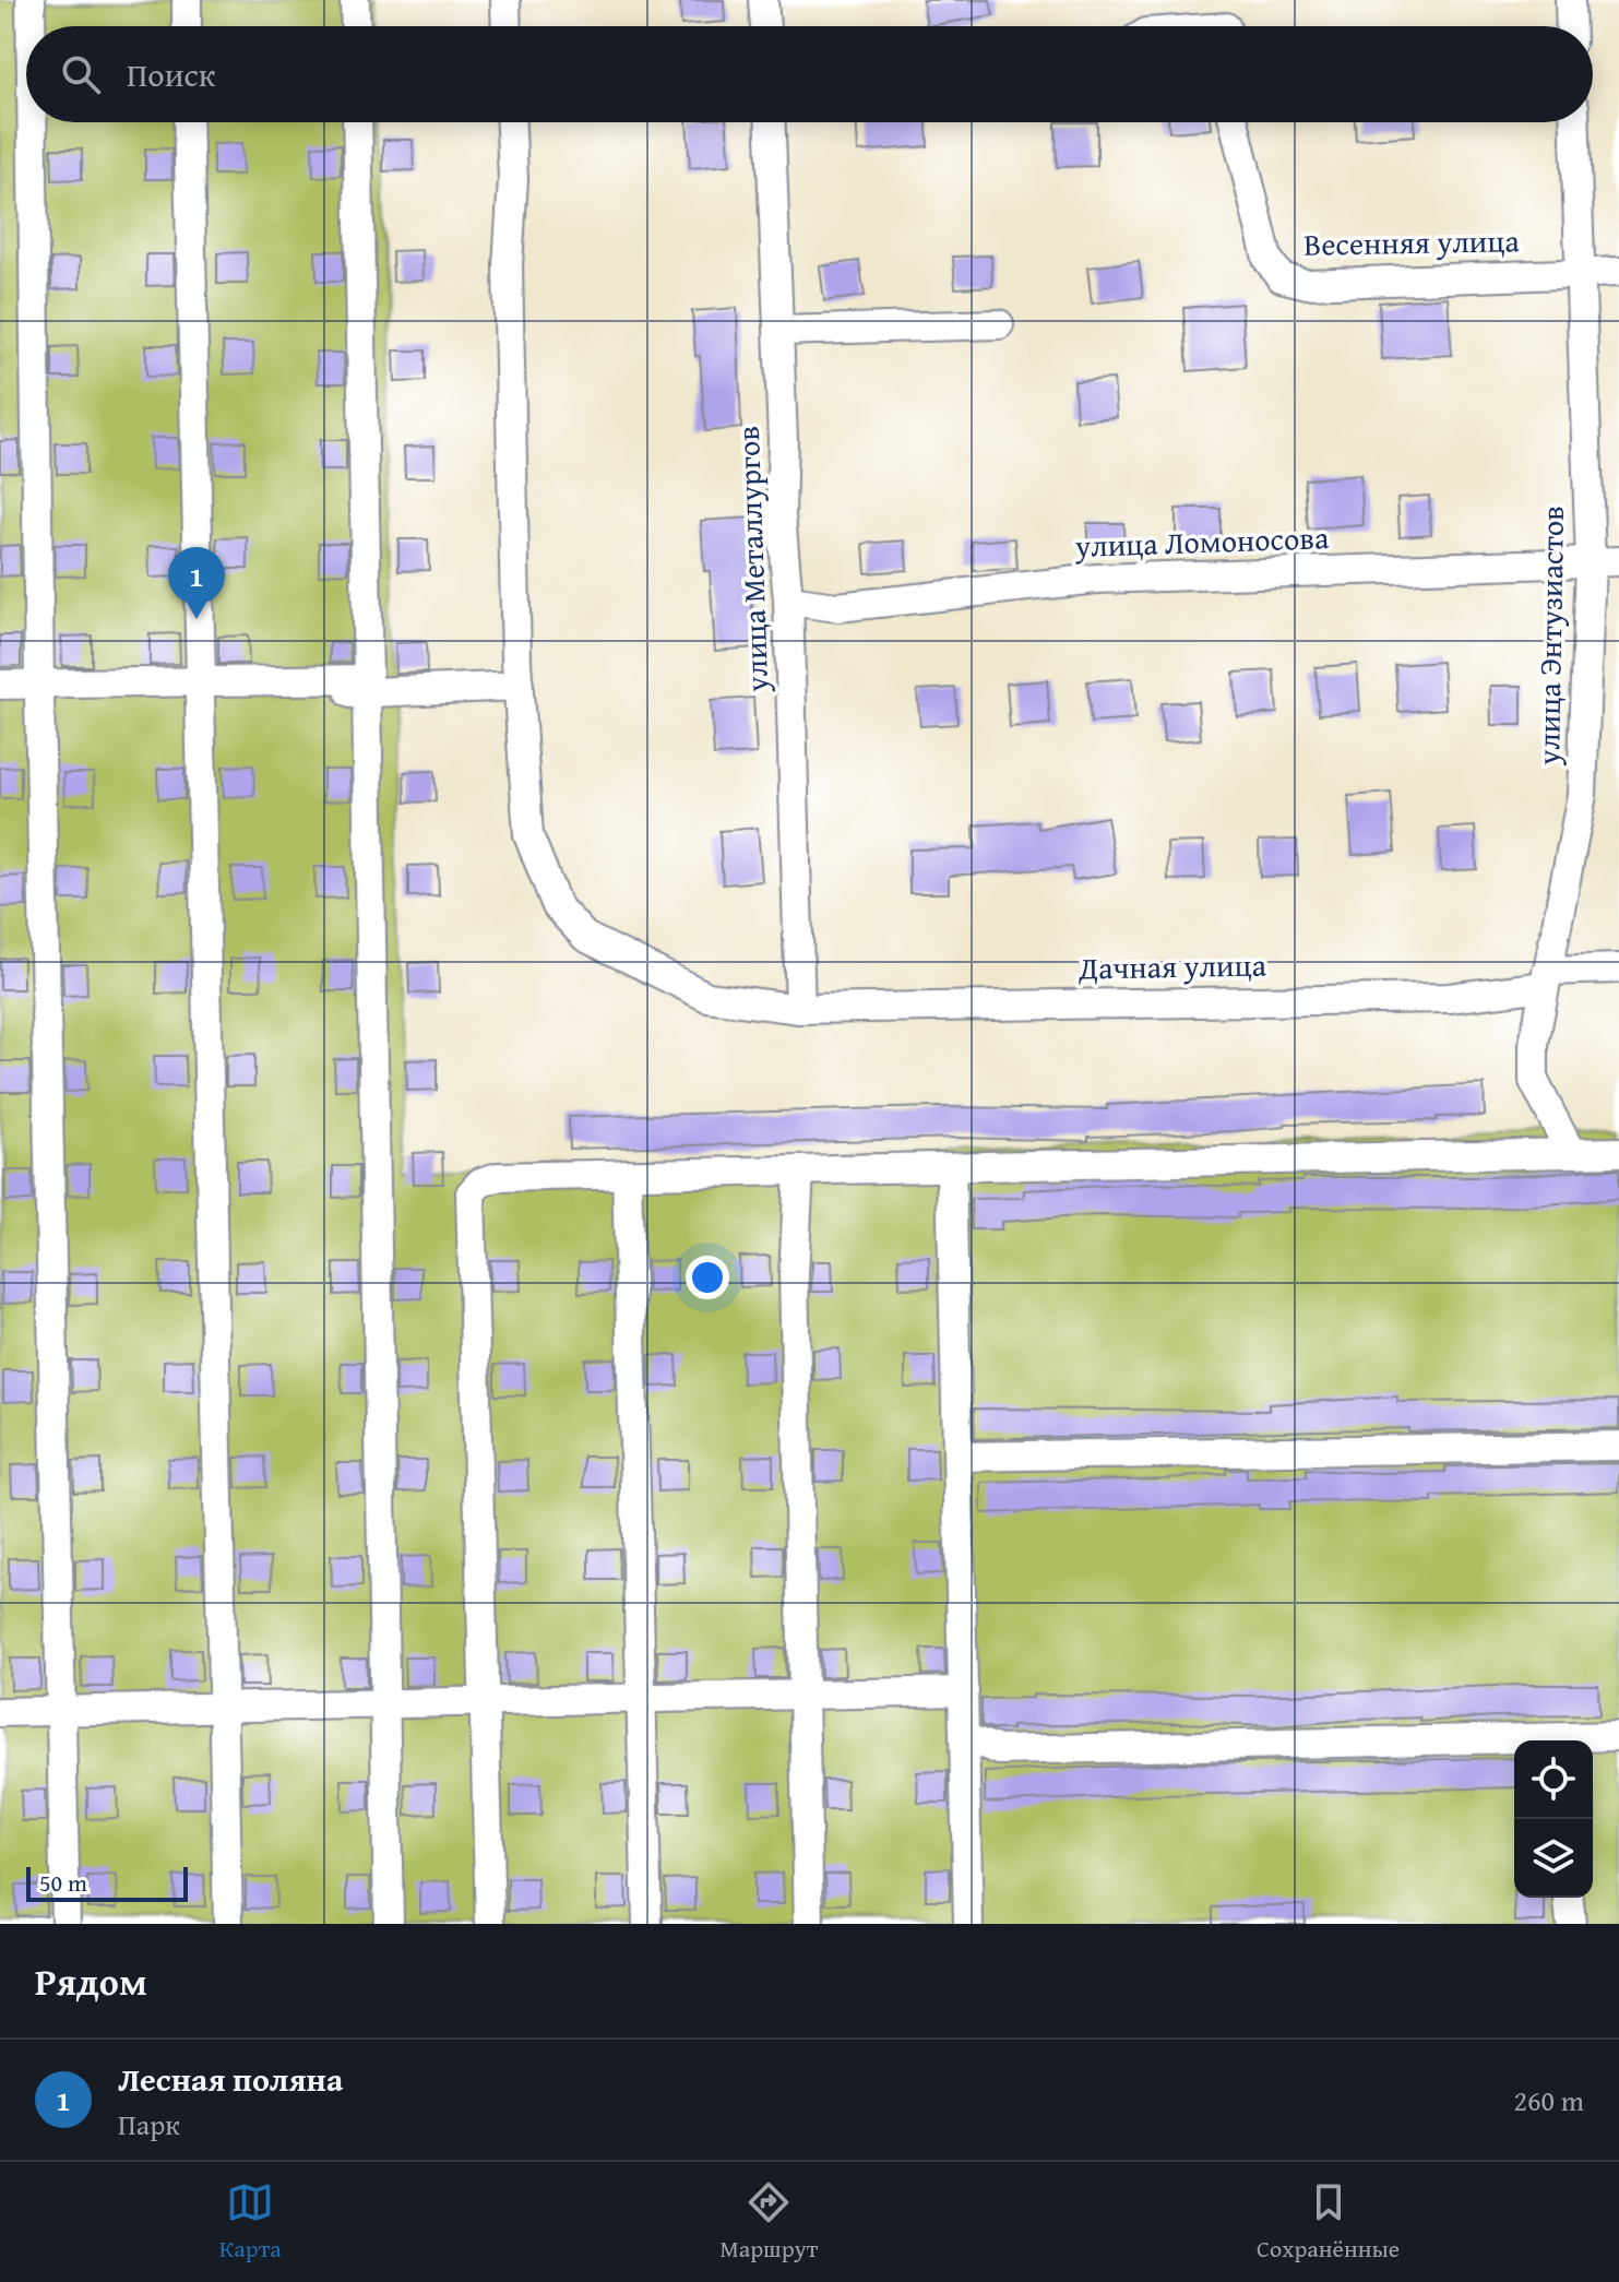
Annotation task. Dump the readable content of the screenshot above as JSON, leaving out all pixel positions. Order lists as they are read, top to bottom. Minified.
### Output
{"streets":{"street":["Весенняя улица","улица Ломоносова","улица Металлургов","улица Энтузиастов","Дачная улица"]},"crossings":[["Весенняя улица","улица Энтузиастов"],["улица Ломоносова","улица Металлургов"],["улица Ломоносова","улица Энтузиастов"],["улица Металлургов","Дачная улица"],["улица Энтузиастов","Дачная улица"]],"scale_bar":"50 m","page":{"search":"Поиск","pins":"1","scale":"50 m","heading":"Рядом","list":[{"mark":"1","name":"Лесная поляна","note":"Парк","value":"260 m"}],"nav":["Карта","Маршрут","Сохранённые"]}}
